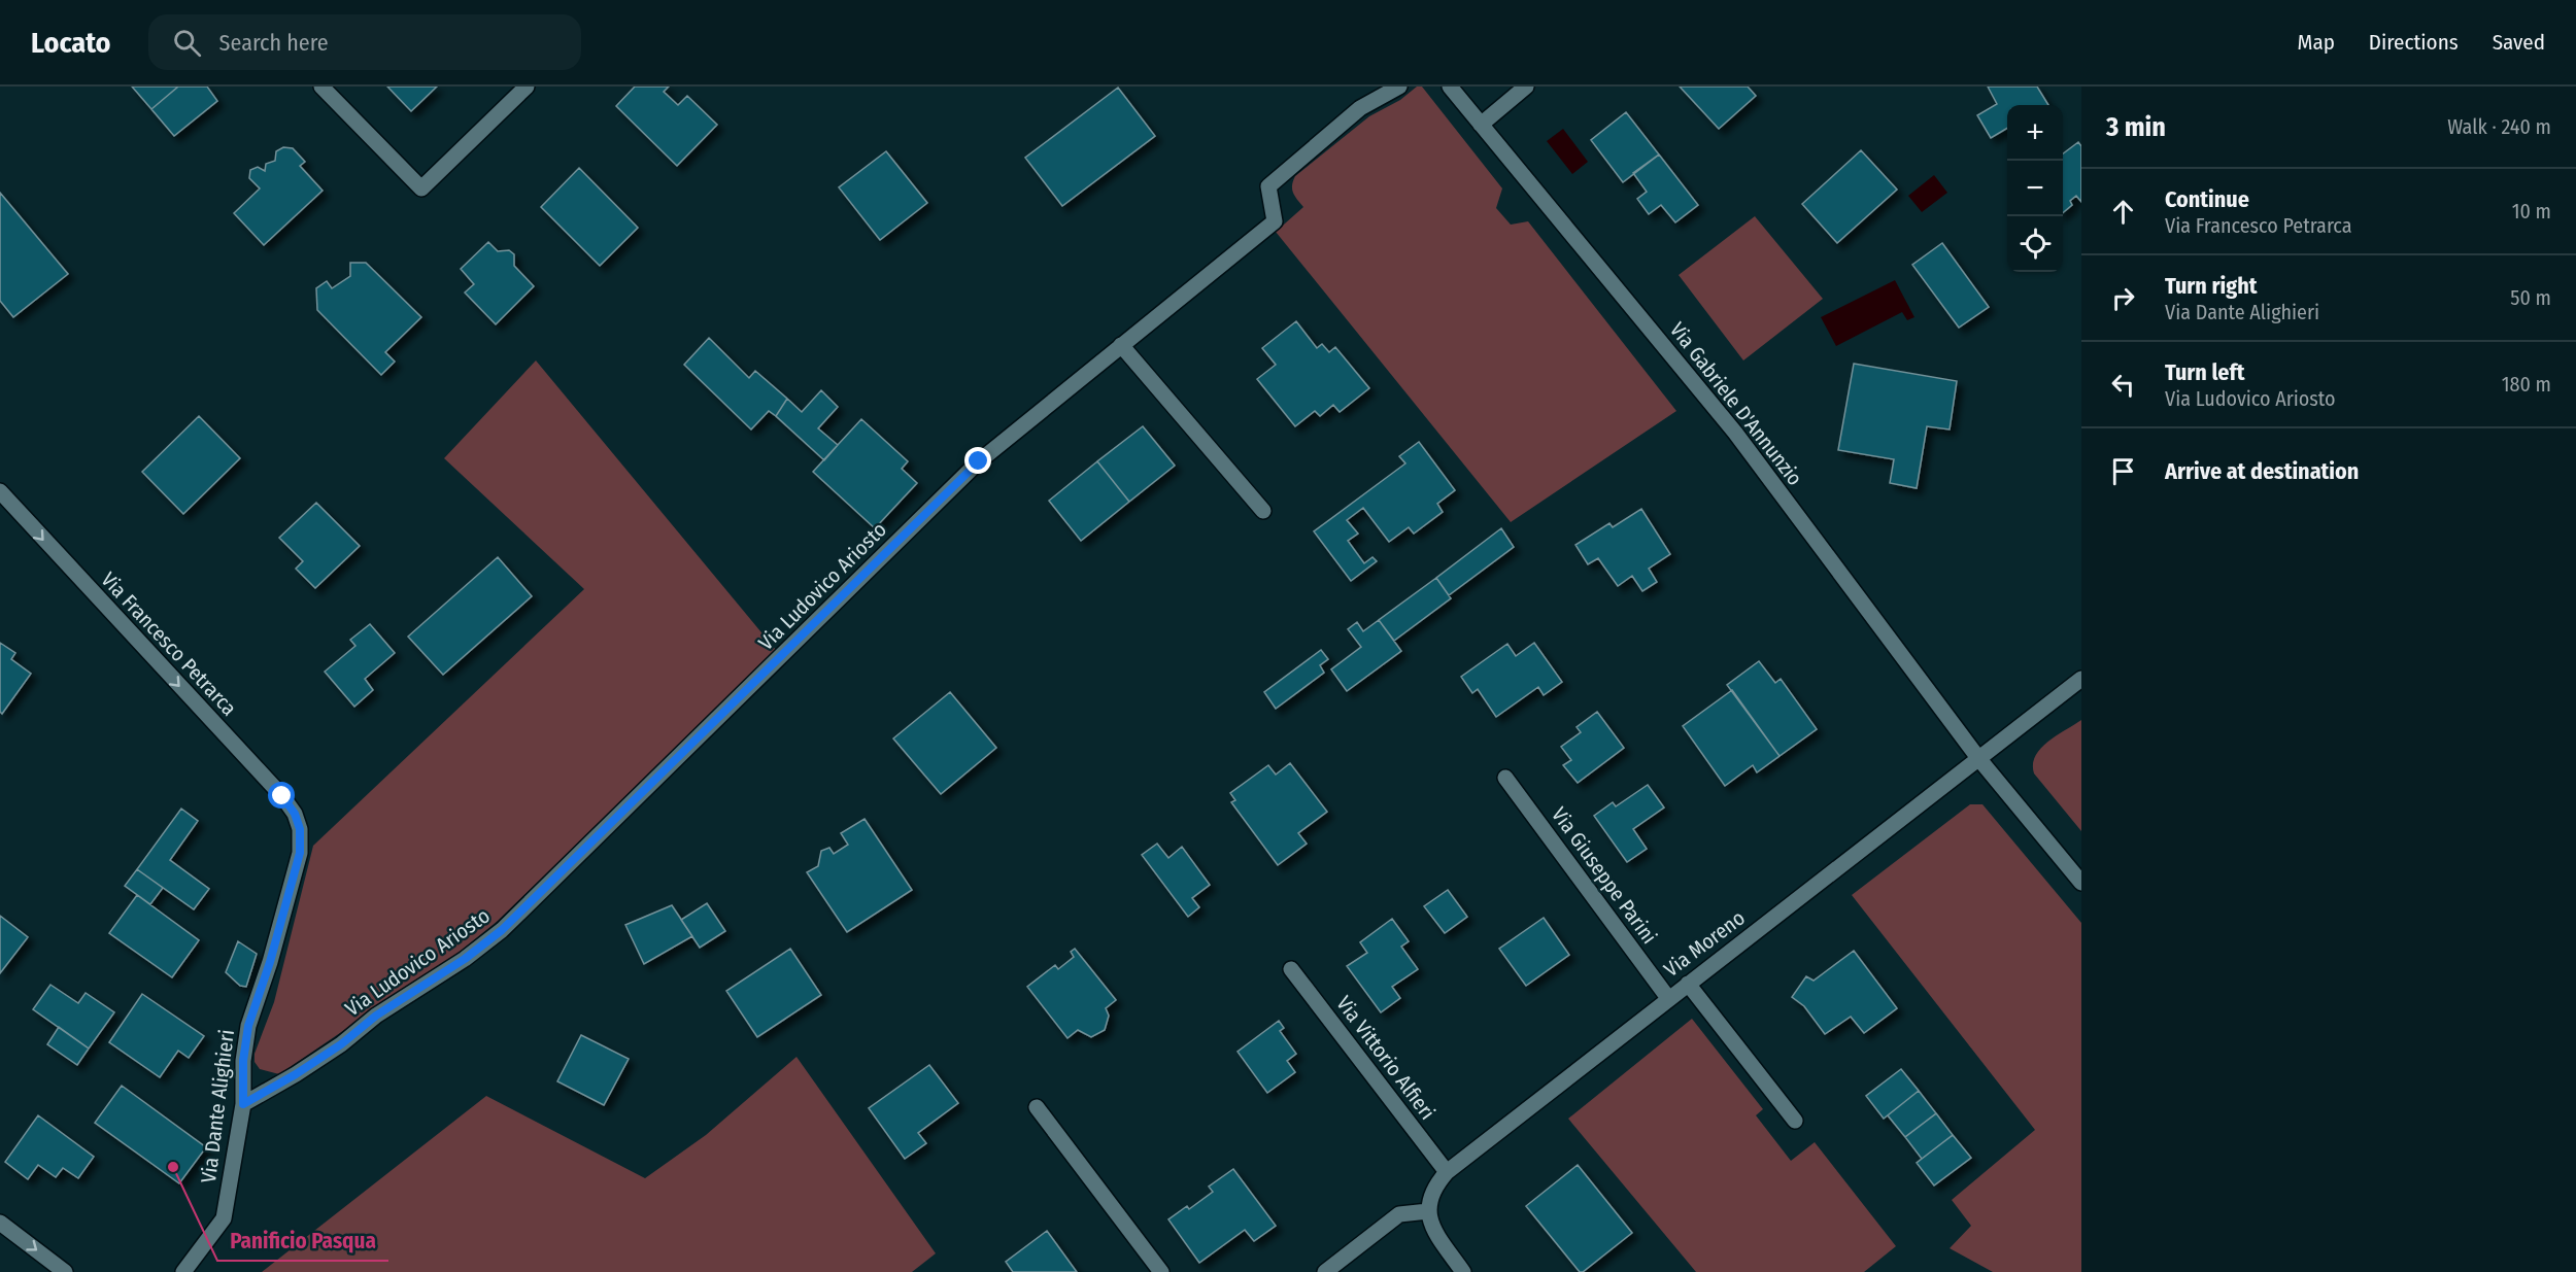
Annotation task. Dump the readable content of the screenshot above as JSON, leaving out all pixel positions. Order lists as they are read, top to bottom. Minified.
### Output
{"streets":{"street":["Via Gabriele D'Annunzio","Via Ludovico Ariosto","Via Francesco Petrarca","Via Giuseppe Parini","Via Moreno","Via Vittorio Alfieri","Via Dante Alighieri"]},"crossings":[["Via Gabriele D'Annunzio","Via Moreno"],["Via Ludovico Ariosto","Via Dante Alighieri"],["Via Francesco Petrarca","Via Dante Alighieri"],["Via Giuseppe Parini","Via Moreno"],["Via Moreno","Via Vittorio Alfieri"]],"one_way":["Via Francesco Petrarca"],"places":["Panificio Pasqua"],"page":{"header":"Locato","search":"Search here","nav":["Map","Directions","Saved"],"heading":["3 min","Walk · 240 m"],"map_buttons":["+","−"],"list":[["Continue","Via Francesco Petrarca","10 m"],["Turn right","Via Dante Alighieri","50 m"],["Turn left","Via Ludovico Ariosto","180 m"],"Arrive at destination"]}}
